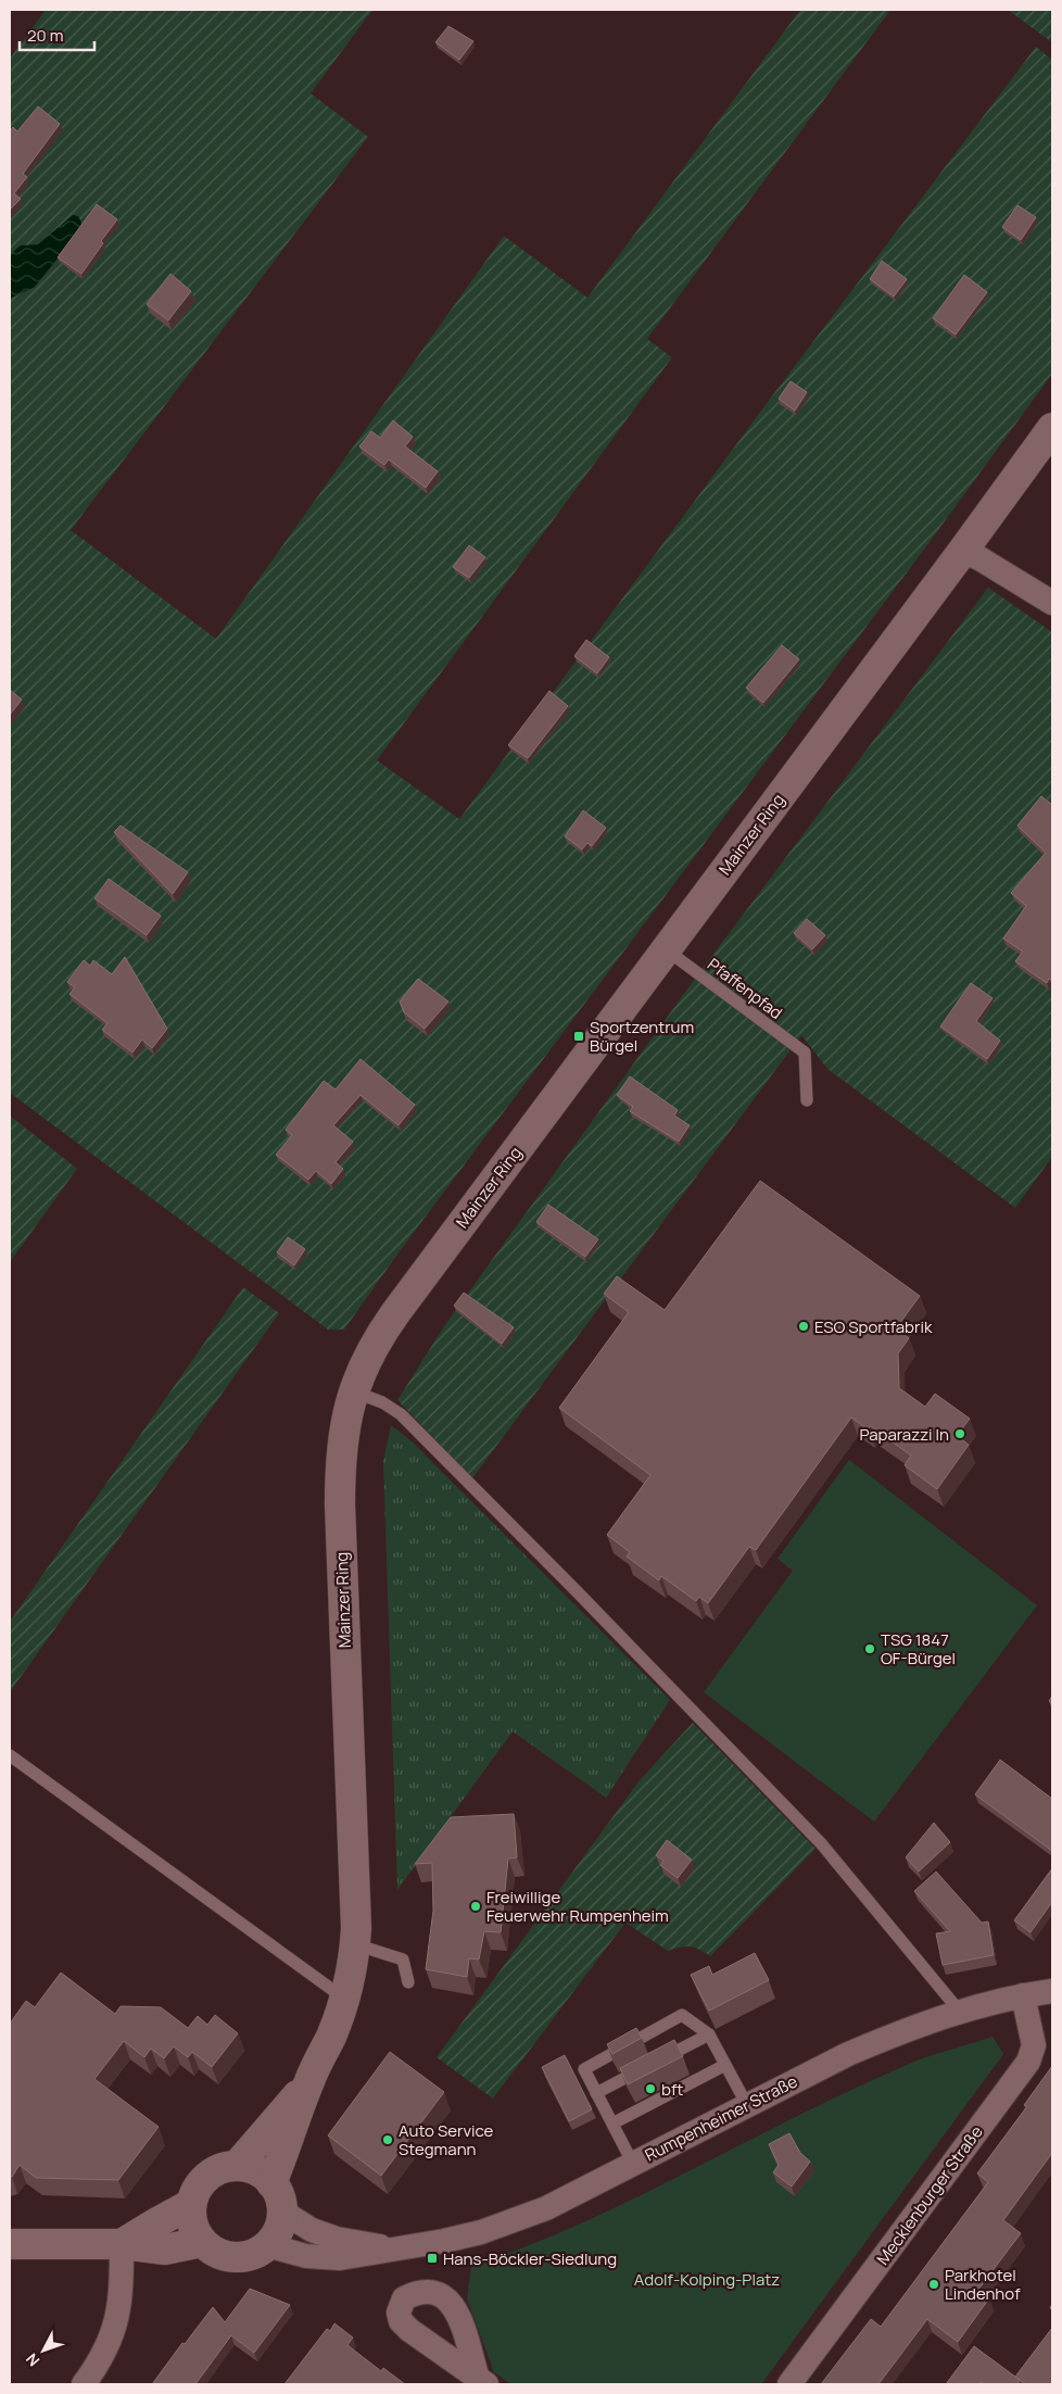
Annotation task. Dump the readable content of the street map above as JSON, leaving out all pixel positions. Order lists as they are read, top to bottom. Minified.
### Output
{"streets":{"street":["Mainzer Ring","Rumpenheimer Straße","Mecklenburger Straße"],"lane":["Pfaffenpfad"]},"crossings":[["Mainzer Ring","Pfaffenpfad"],["Mainzer Ring","Rumpenheimer Straße"],["Rumpenheimer Straße","Mecklenburger Straße"]],"parks":["Adolf-Kolping-Platz"],"places":{"transit":["Sportzentrum Bürgel","Hans-Böckler-Siedlung"],"other":["ESO Sportfabrik","Paparazzi In","TSG 1847 OF-Bürgel","Freiwillige Feuerwehr Rumpenheim","bft","Auto Service Stegmann","Parkhotel Lindenhof"]},"scale_bar":"20 m","north":"bottom left"}
